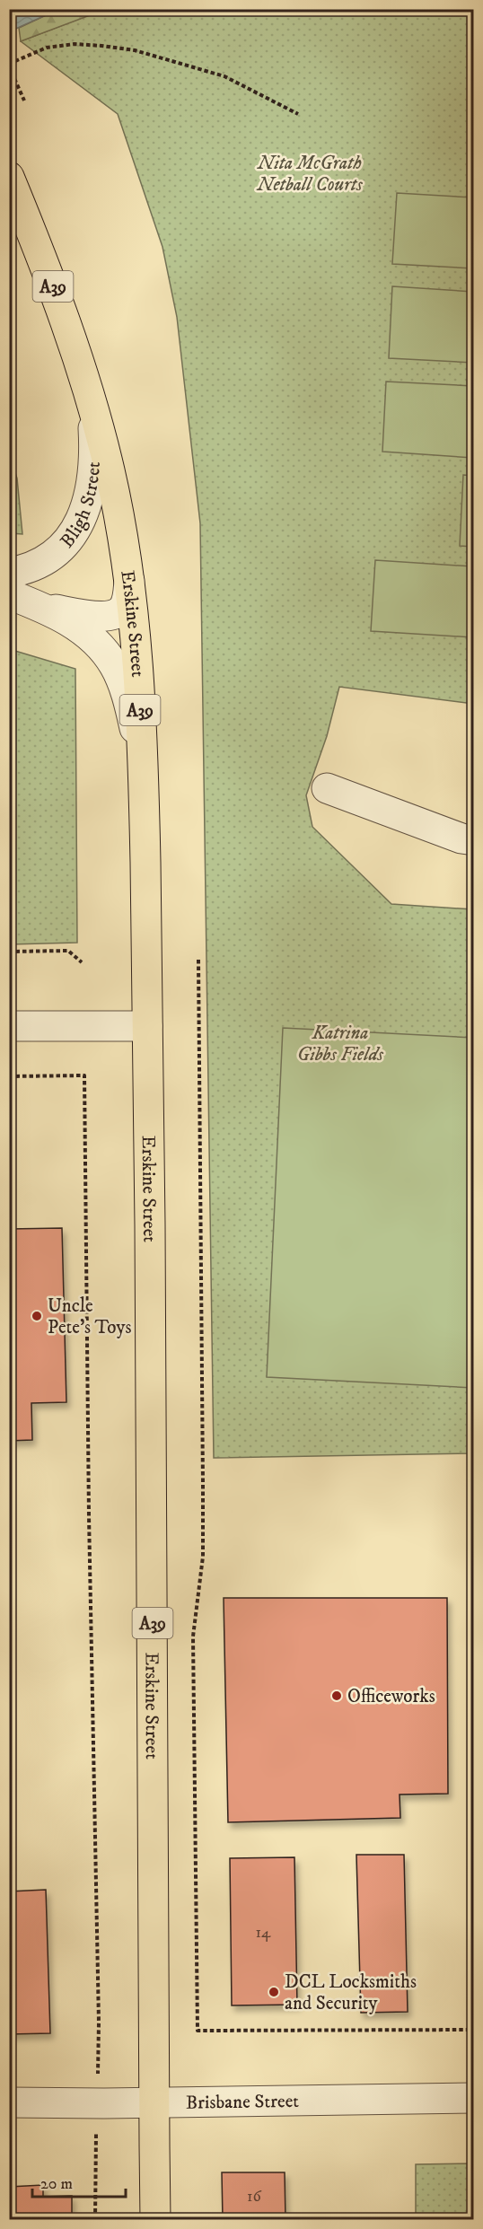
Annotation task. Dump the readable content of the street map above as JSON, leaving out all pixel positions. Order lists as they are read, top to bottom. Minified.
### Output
{"streets":{"highway":["A39","Erskine Street"],"street":["Bligh Street","Brisbane Street"]},"crossings":[["Bligh Street","Erskine Street"],["Erskine Street","Brisbane Street"]],"parks":["Nita McGrath Netball Courts","Katrina Gibbs Fields"],"places":["Uncle Pete's Toys","Officeworks","DCL Locksmiths and Security"],"house_numbers":["14","16"],"scale_bar":"20 m"}
